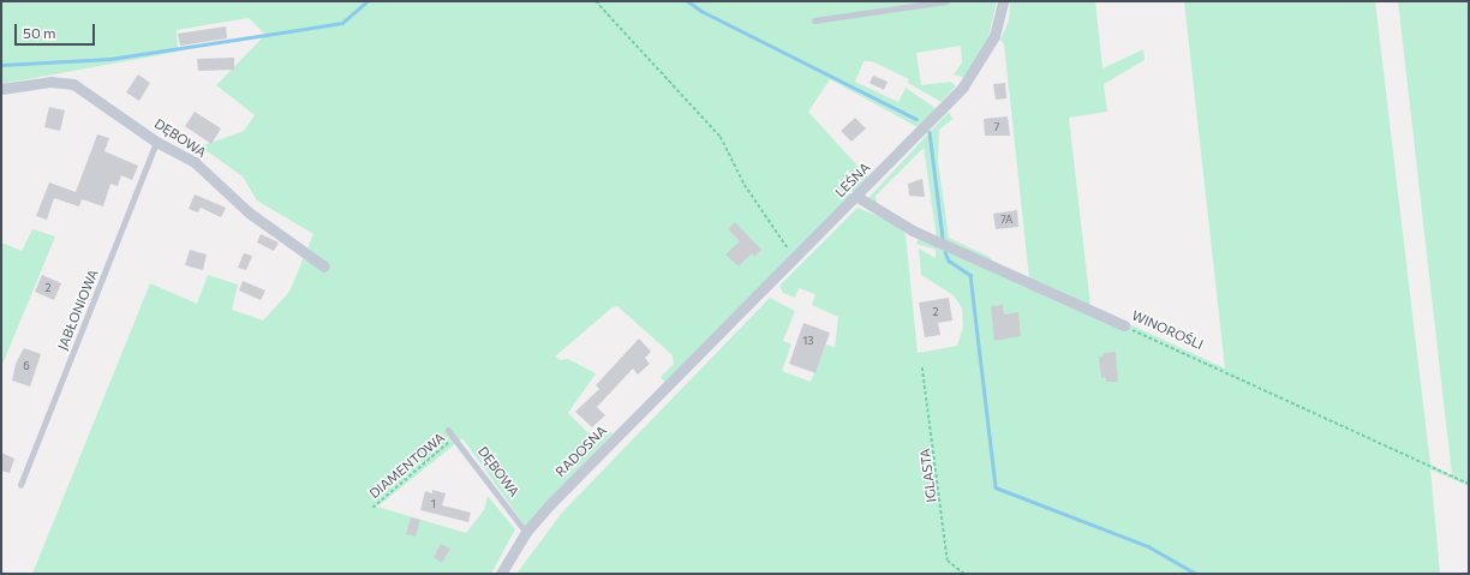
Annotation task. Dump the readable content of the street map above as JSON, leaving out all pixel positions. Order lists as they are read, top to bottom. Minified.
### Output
{"streets":{"street":["DĘBOWA","LEŚNA","WINOROŚLI","RADOSNA"],"lane":["JABŁONIOWA"],"path":["DIAMENTOWA","IGLASTA"]},"crossings":[["DĘBOWA","JABŁONIOWA"],["DĘBOWA","RADOSNA"],["DĘBOWA","DIAMENTOWA"],["LEŚNA","WINOROŚLI"],["LEŚNA","RADOSNA"]],"house_numbers":["7","7A","2","2","13","6","1"],"scale_bar":"50 m"}
